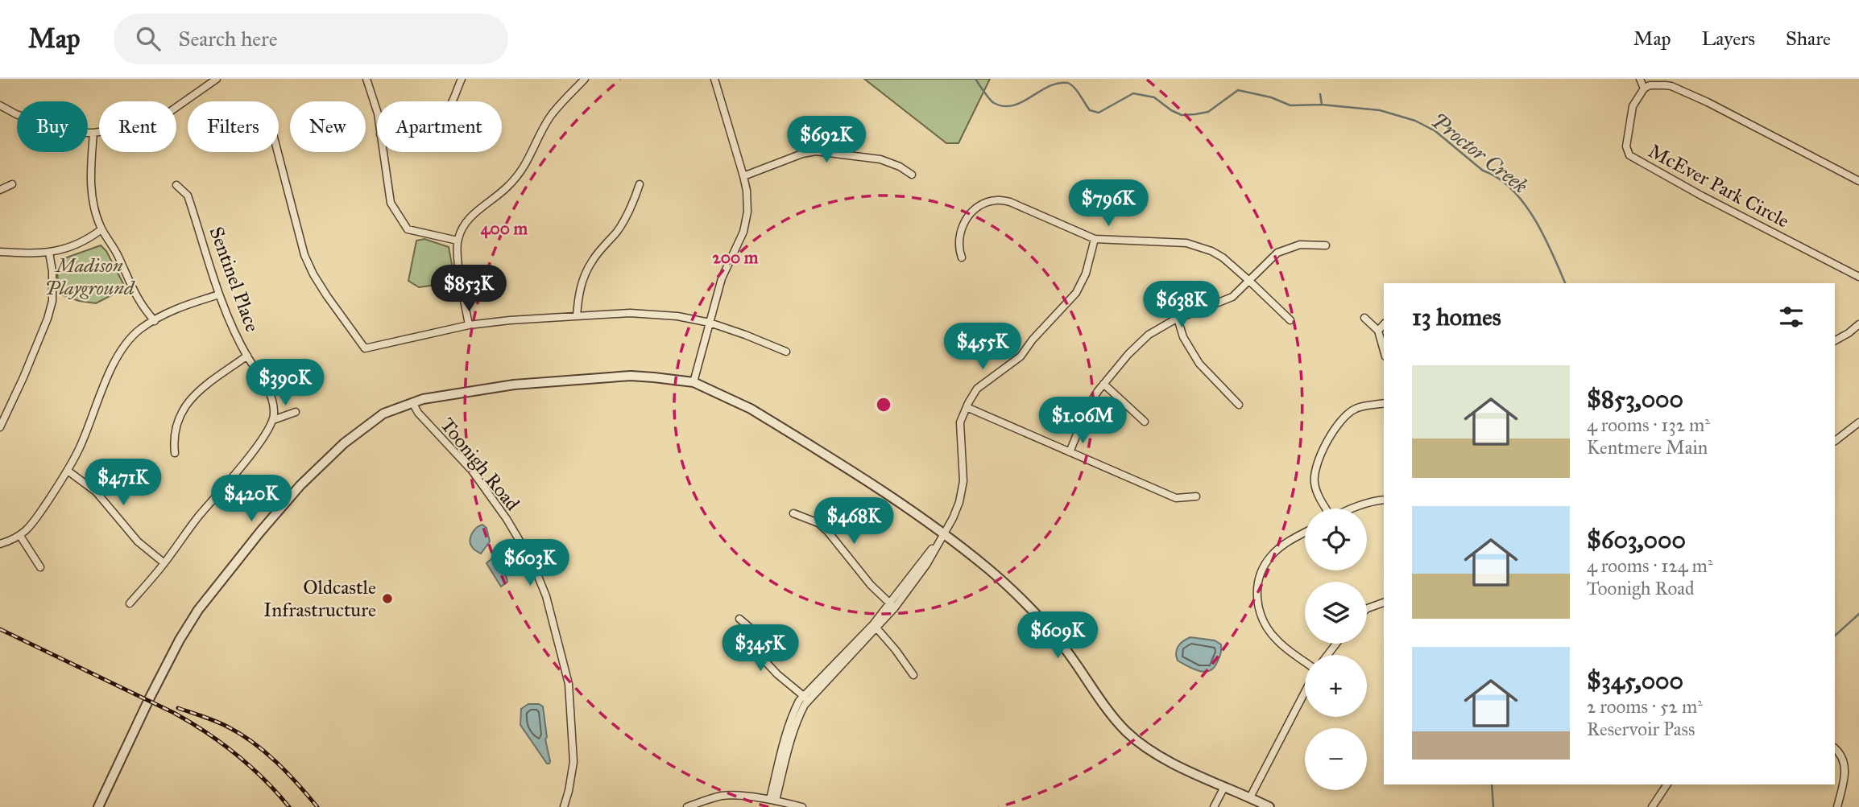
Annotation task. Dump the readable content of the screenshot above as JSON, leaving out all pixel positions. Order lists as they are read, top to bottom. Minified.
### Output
{"streets":{"street":["McEver Park Circle","Sentinel Place","Toonigh Road"]},"water":["Proctor Creek"],"parks":["Madison Playground"],"places":["Oldcastle Infrastructure"],"page":{"header":"Map","search":"Search here","nav":["Map","Layers","Share"],"chip":["Buy","Rent","Filters","New","Apartment"],"price":["$692K","$796K","$853K","$638K","$455K","$390K","$1.06M","$471K","$420K","$468K","$603K","$609K","$345K"],"heading":"13 homes","list":[{"name":"$853,000","note":"4 rooms · 132 m² · Kentmere Main"},{"name":"$603,000","note":"4 rooms · 124 m² · Toonigh Road"},{"name":"$345,000","note":"2 rooms · 52 m² · Reservoir Pass"}],"map_buttons":["+","−"]},"rings":["400 m","200 m"]}
